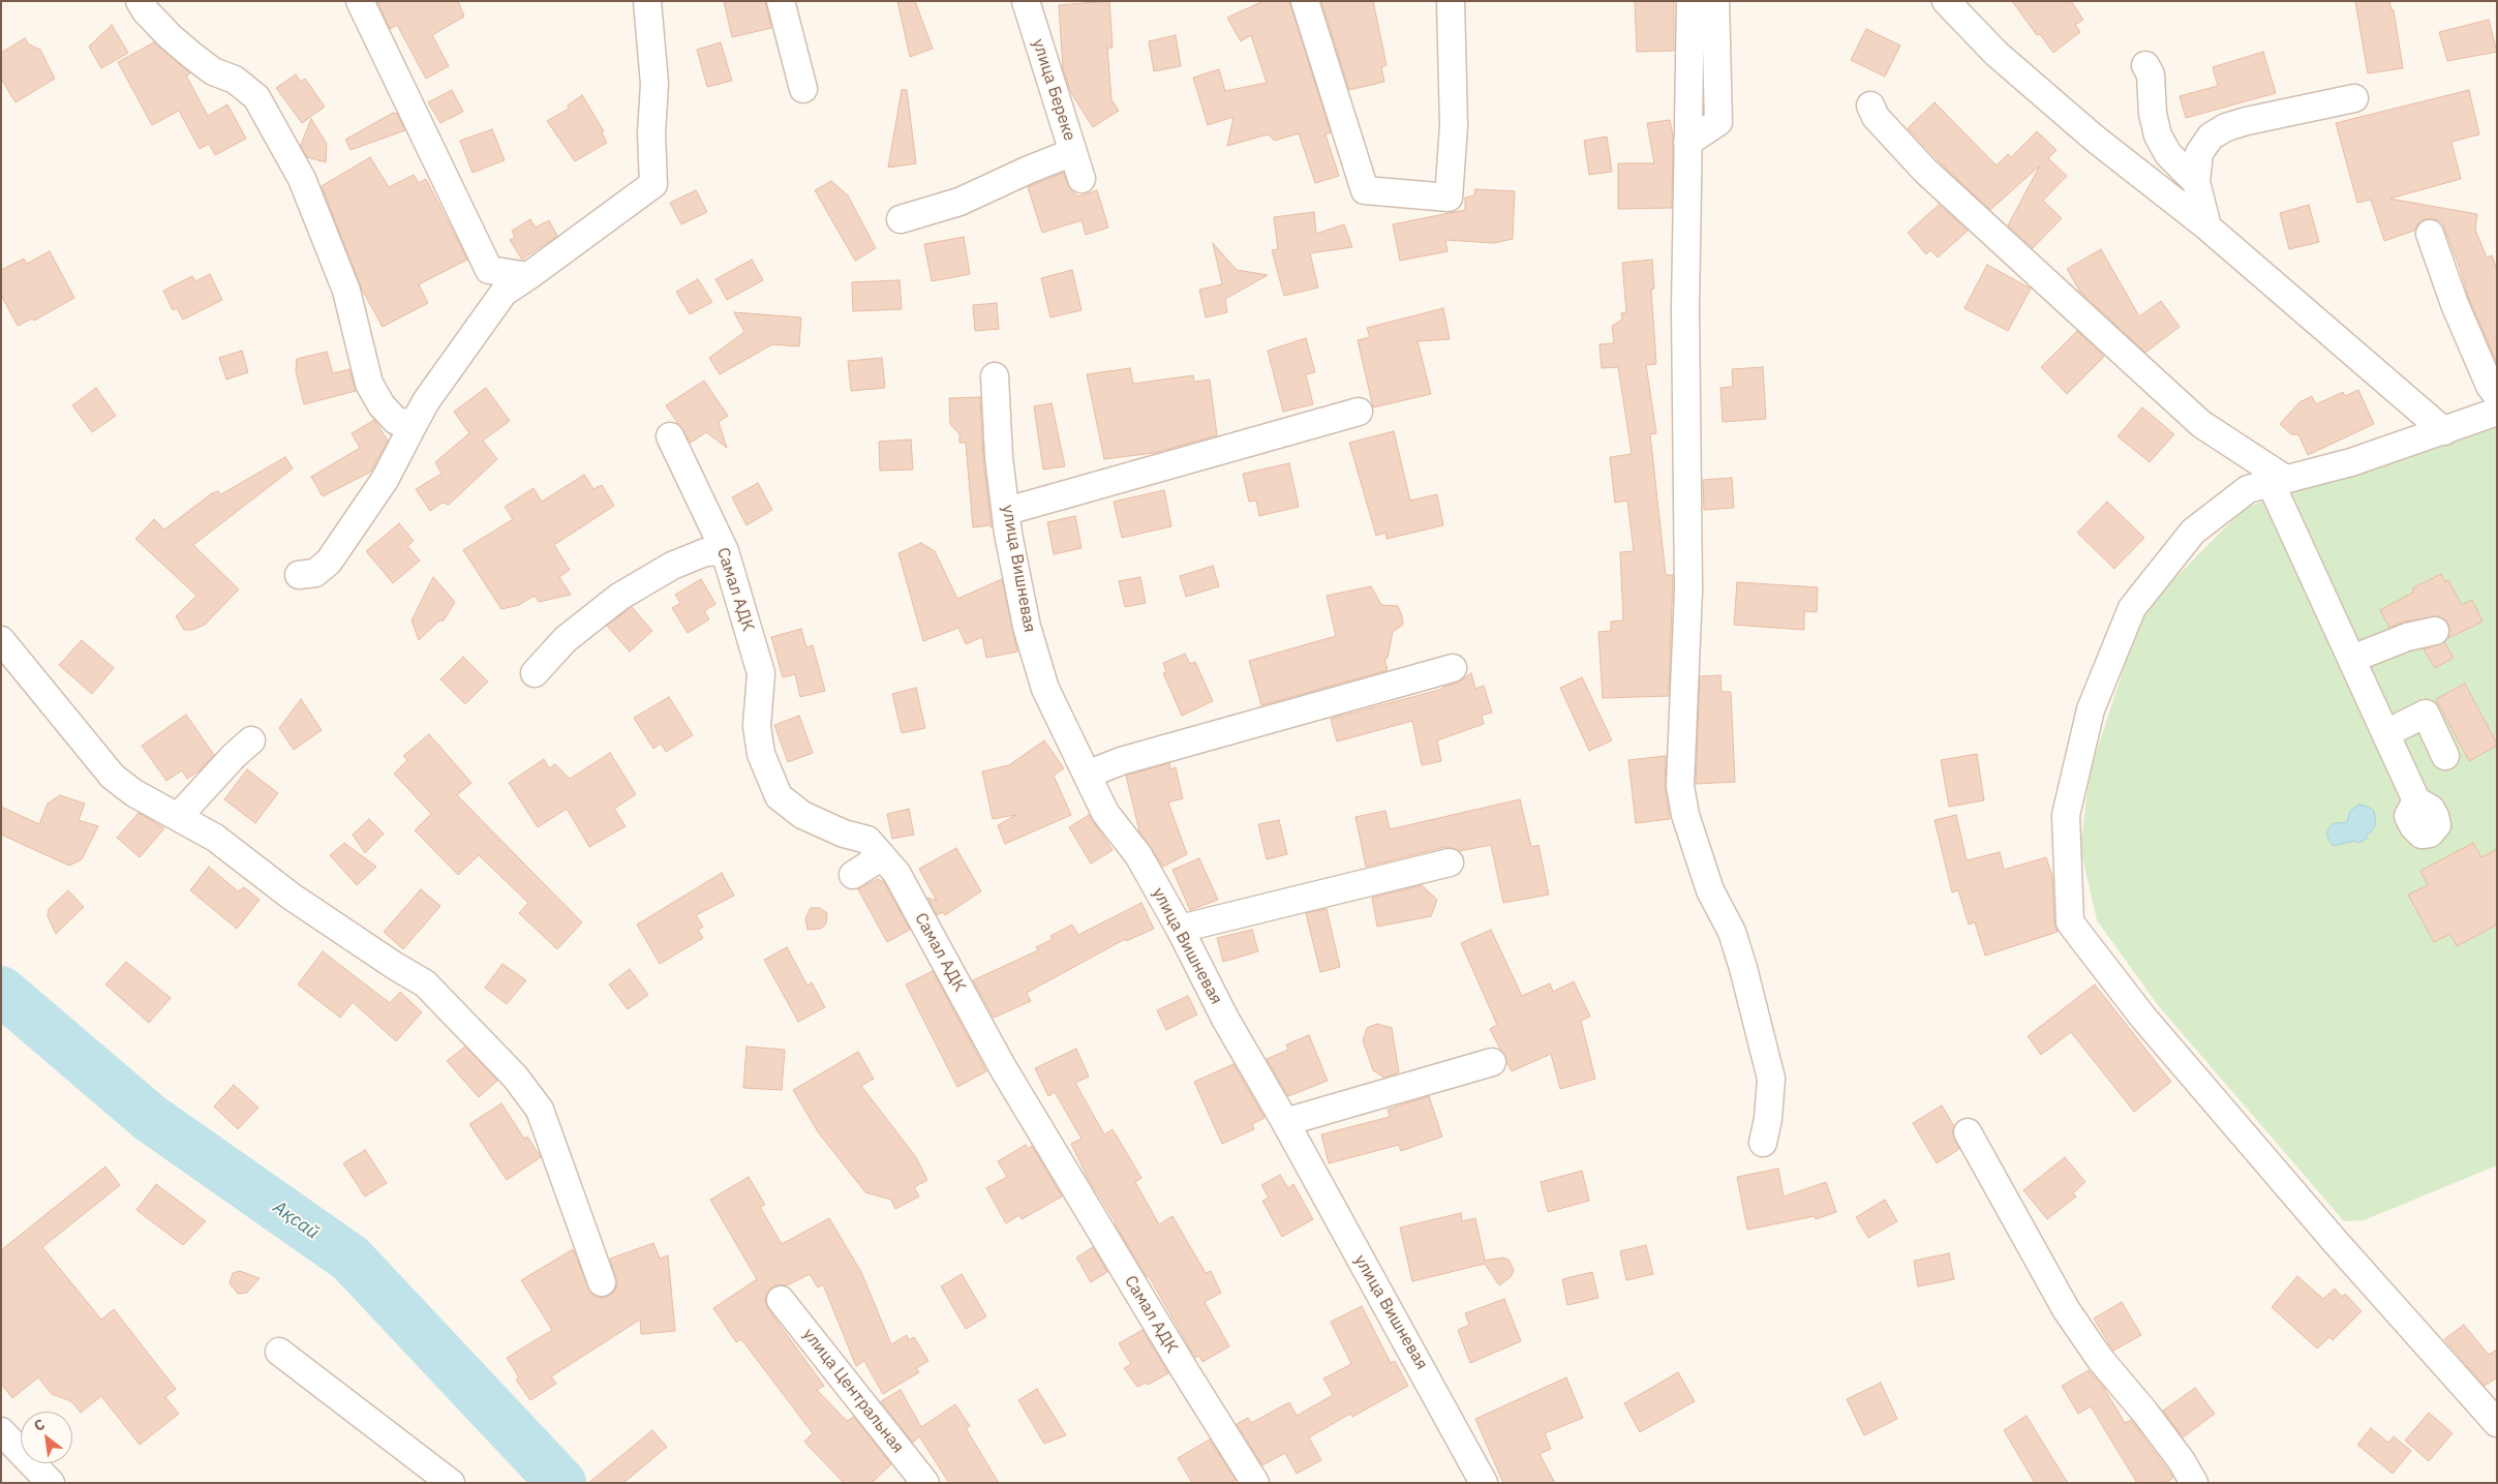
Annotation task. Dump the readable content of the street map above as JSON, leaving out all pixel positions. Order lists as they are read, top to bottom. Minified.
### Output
{"streets":{"street":["улица Береке","улица Вишневая","Самал АДК","улица Центральная"]},"water":["Ақсай"],"north":"top left"}
